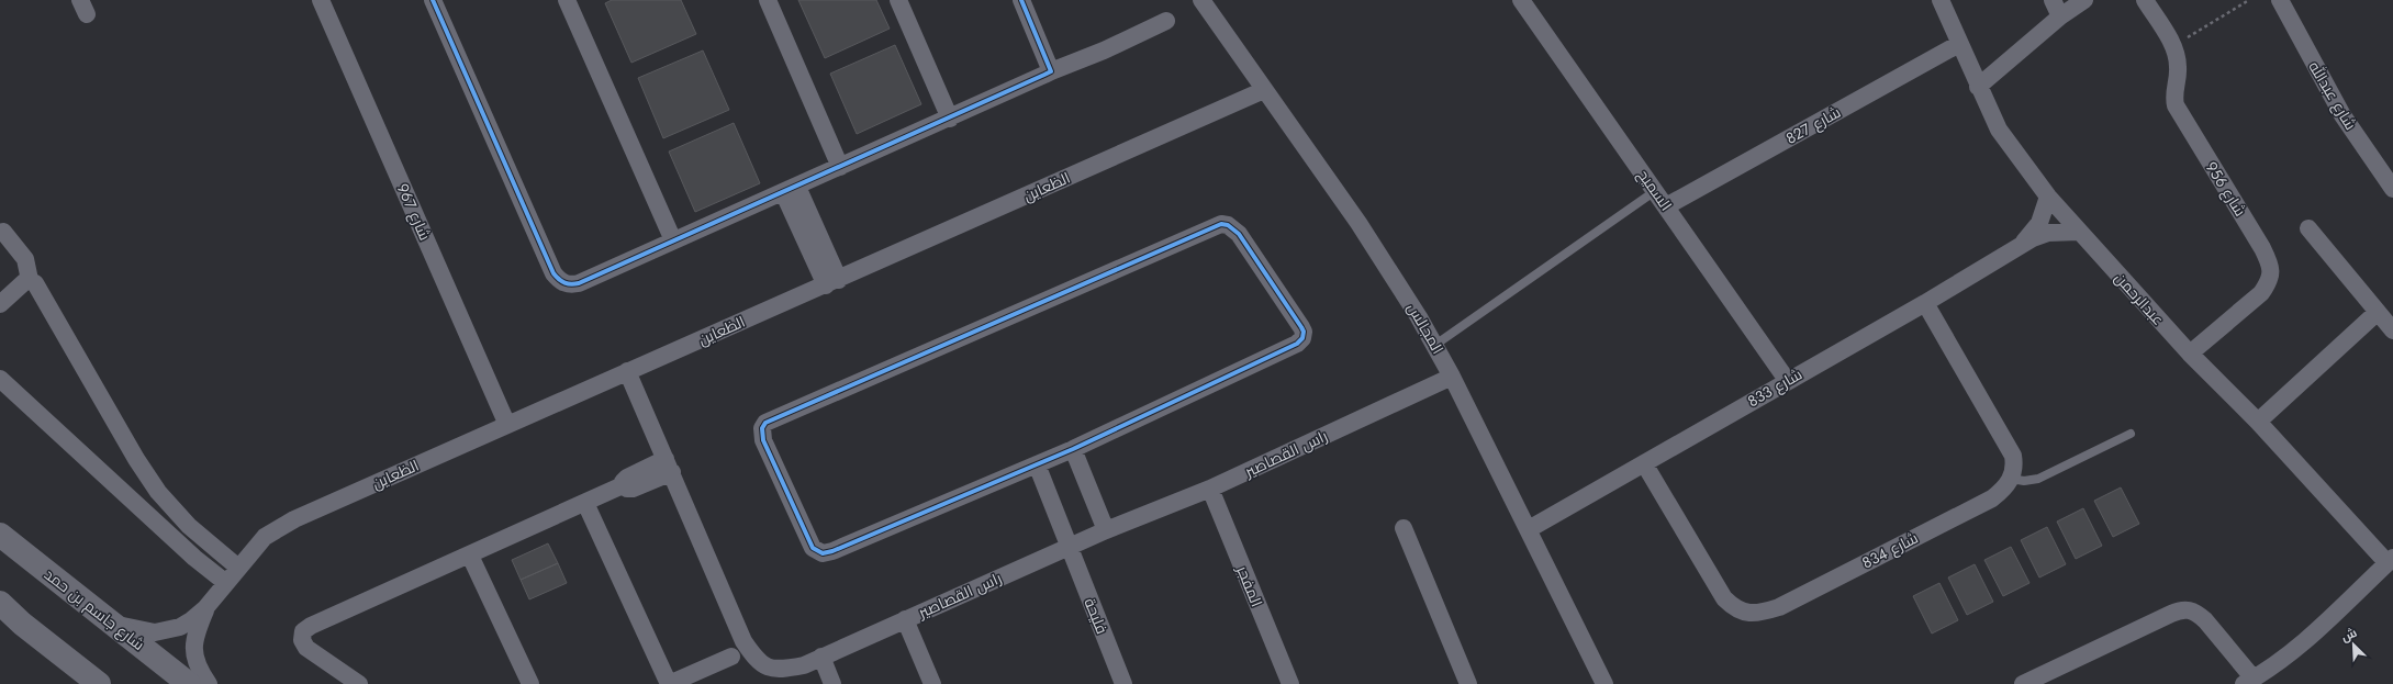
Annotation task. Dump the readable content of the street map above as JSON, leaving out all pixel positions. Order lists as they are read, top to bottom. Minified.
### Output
{"streets":{"main road":["شارع جاسم بن حمد"],"street":["شارع عبدالله","شارع 827","الظعاين","شارع 956","السميح","شارع 967","عبدالرحمن","المجالس","شارع 833","راس القصاصير","شارع 834","المفجر","فليحة"]},"crossings":[["شارع 827","السميح"],["شارع 827","عبدالرحمن"],["الظعاين","شارع 967"],["الظعاين","المجالس"],["الظعاين","راس القصاصير"],["الظعاين","شارع جاسم بن حمد"],["شارع 956","عبدالرحمن"],["السميح","شارع 833"],["عبدالرحمن","شارع 833"],["المجالس","شارع 833"],["المجالس","راس القصاصير"],["شارع 833","شارع 834"],["راس القصاصير","المفجر"],["راس القصاصير","فليحة"]],"north":"top left"}
